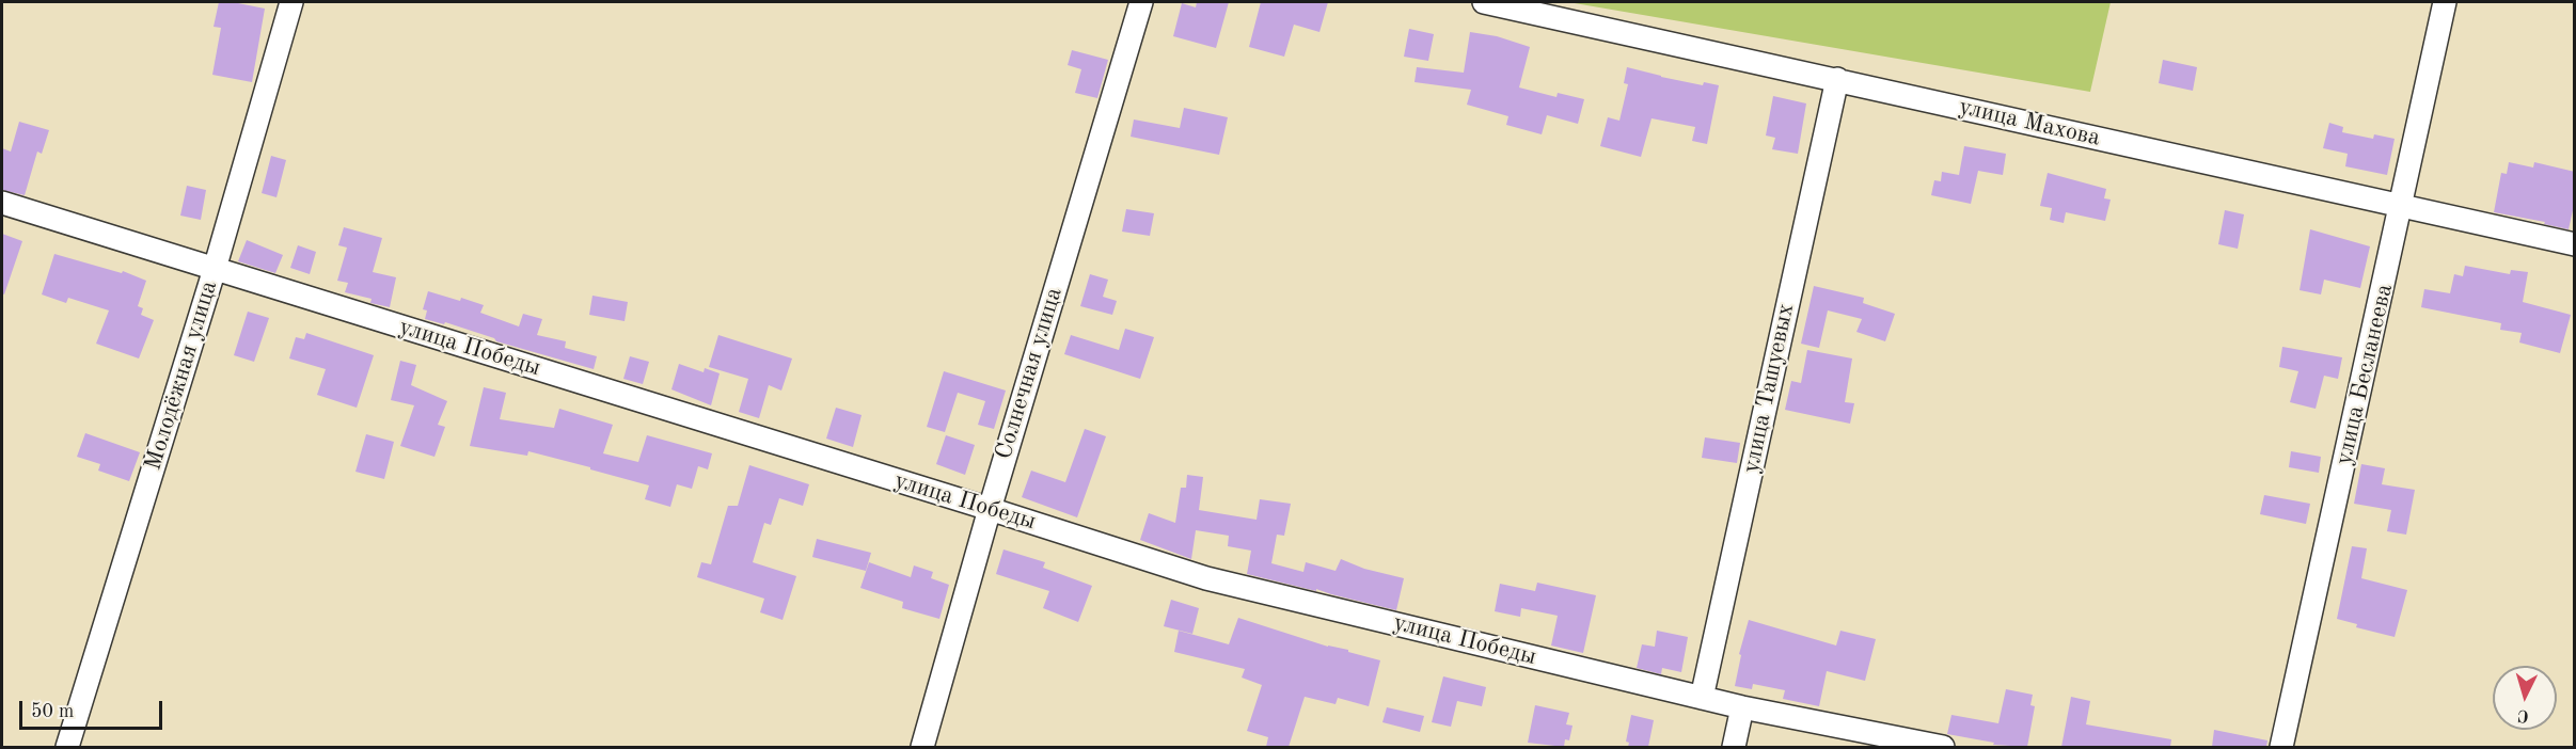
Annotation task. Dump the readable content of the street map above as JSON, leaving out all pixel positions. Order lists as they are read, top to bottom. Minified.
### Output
{"streets":{"street":["улица Махова","улица Победы","Солнечная улица","улица Бесланеева","Молодёжная улица","улица Ташуевых"]},"crossings":[["улица Махова","улица Бесланеева"],["улица Махова","улица Ташуевых"],["улица Победы","Солнечная улица"],["улица Победы","Молодёжная улица"],["улица Победы","улица Ташуевых"]],"scale_bar":"50 m","north":"bottom"}
